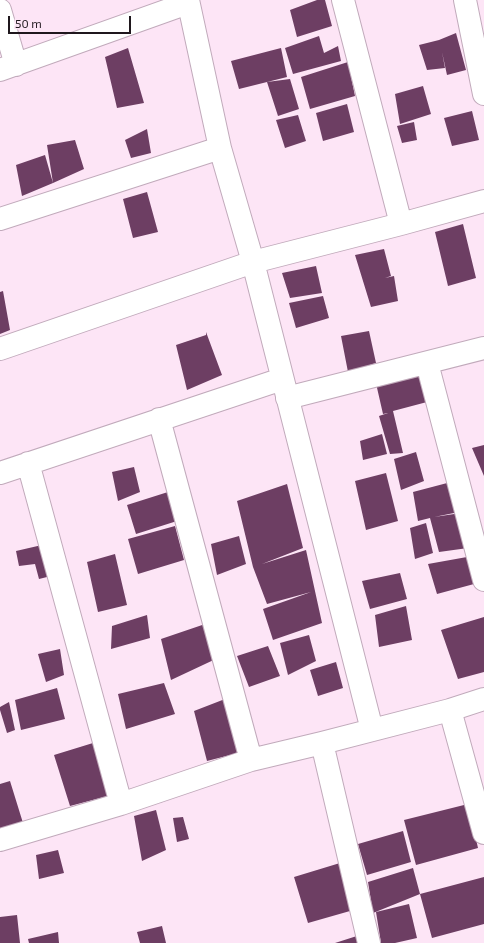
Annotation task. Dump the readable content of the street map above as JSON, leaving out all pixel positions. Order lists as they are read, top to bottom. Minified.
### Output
{"scale_bar":"50 m"}
